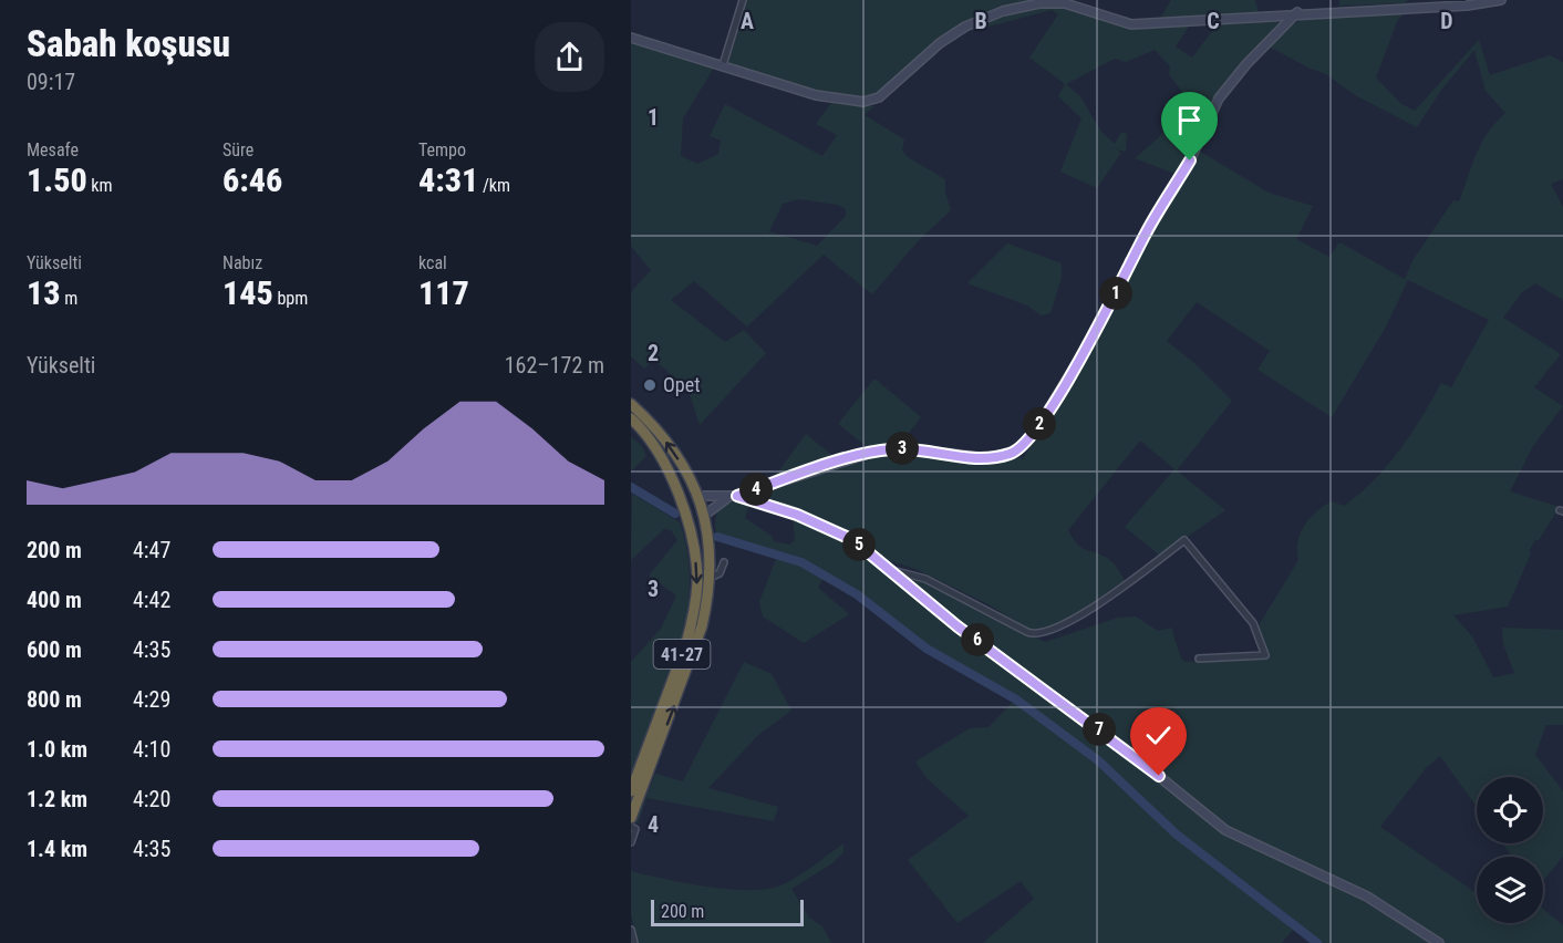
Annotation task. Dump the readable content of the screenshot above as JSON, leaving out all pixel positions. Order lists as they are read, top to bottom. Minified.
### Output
{"streets":{"highway":["41-27"]},"places":["Opet"],"scale_bar":"200 m","page":{"heading":["Sabah koşusu","09:17"],"stats":[["Mesafe","1.50 km"],["Süre","6:46"],["Tempo","4:31 /km"],["Yükselti","13 m"],["Nabız","145 bpm"],["kcal","117"]],"pins":["1","2","3","4","5","6","7"],"chart":["Yükselti","162–172 m"],"list":[{"name":"200 m","note":"4:47"},{"name":"400 m","note":"4:42"},{"name":"600 m","note":"4:35"},{"name":"800 m","note":"4:29"},{"name":"1.0 km","note":"4:10"},{"name":"1.2 km","note":"4:20"},{"name":"1.4 km","note":"4:35"}],"scale":"200 m"},"grid":{"columns":["A","B","C","D"],"rows":["1","2","3","4"]}}
